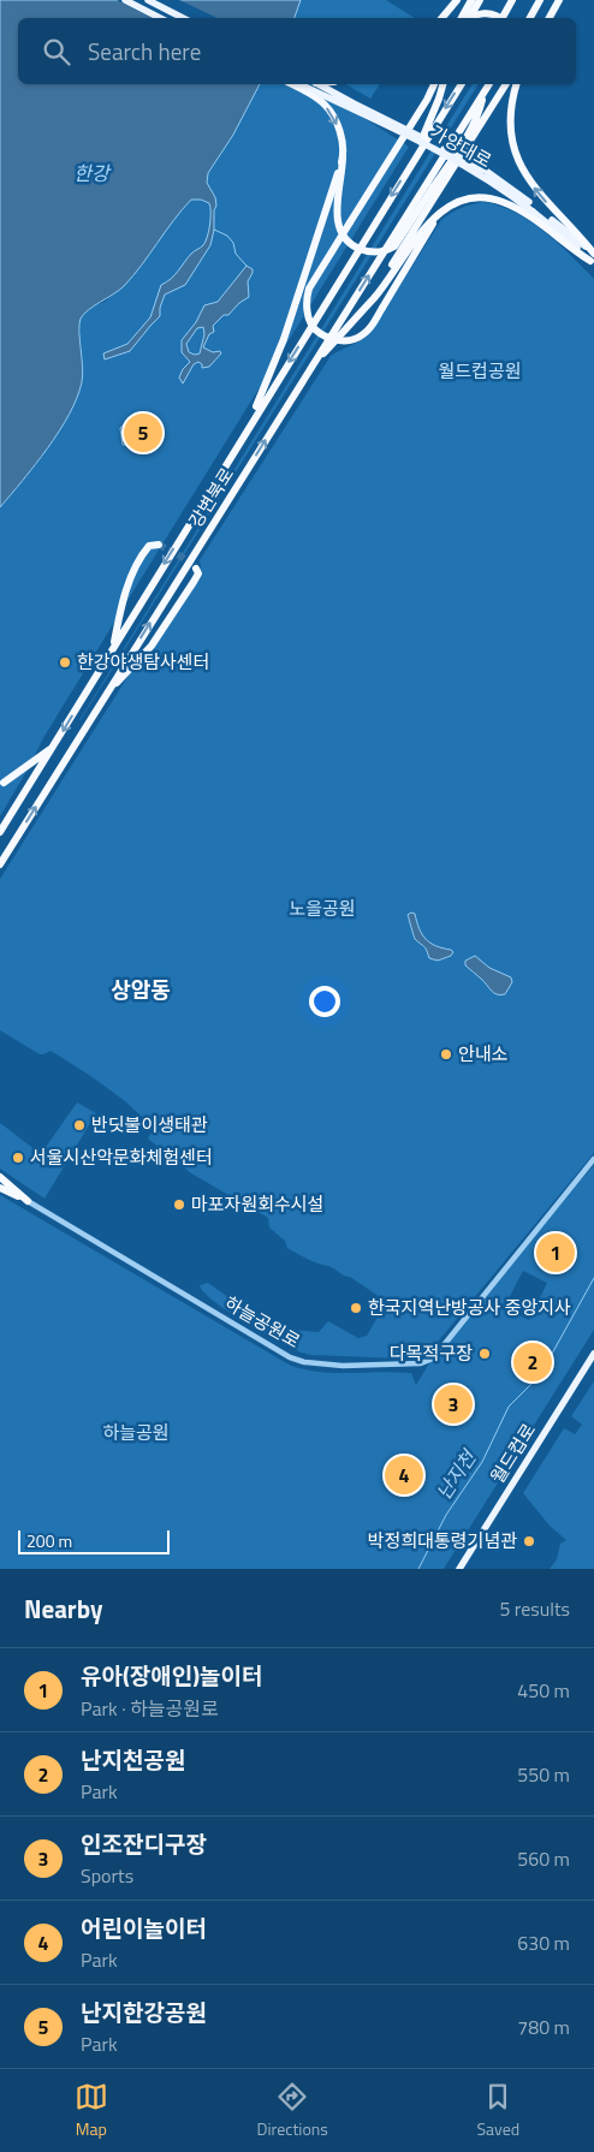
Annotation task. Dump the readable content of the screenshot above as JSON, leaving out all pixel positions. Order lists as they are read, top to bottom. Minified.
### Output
{"streets":{"highway":["강변북로"],"main road":["가양대로","월드컵로"],"street":["하늘공원로"]},"districts":["상암동"],"water":["한강","난지천"],"parks":["월드컵공원","노을공원","하늘공원"],"places":["한강야생탐사센터","안내소","반딧불이생태관","서울시산악문화체험센터","마포자원회수시설","한국지역난방공사 중앙지사","다목적구장","박정희대통령기념관"],"scale_bar":"200 m","page":{"search":"Search here","pins":["5","1","2","3","4"],"scale":"200 m","heading":["Nearby","5 results"],"list":[{"mark":"1","name":"유아(장애인)놀이터","note":"Park · 하늘공원로","value":"450 m"},{"mark":"2","name":"난지천공원","note":"Park","value":"550 m"},{"mark":"3","name":"인조잔디구장","note":"Sports","value":"560 m"},{"mark":"4","name":"어린이놀이터","note":"Park","value":"630 m"},{"mark":"5","name":"난지한강공원","note":"Park","value":"780 m"}],"nav":["Map","Directions","Saved"]}}
